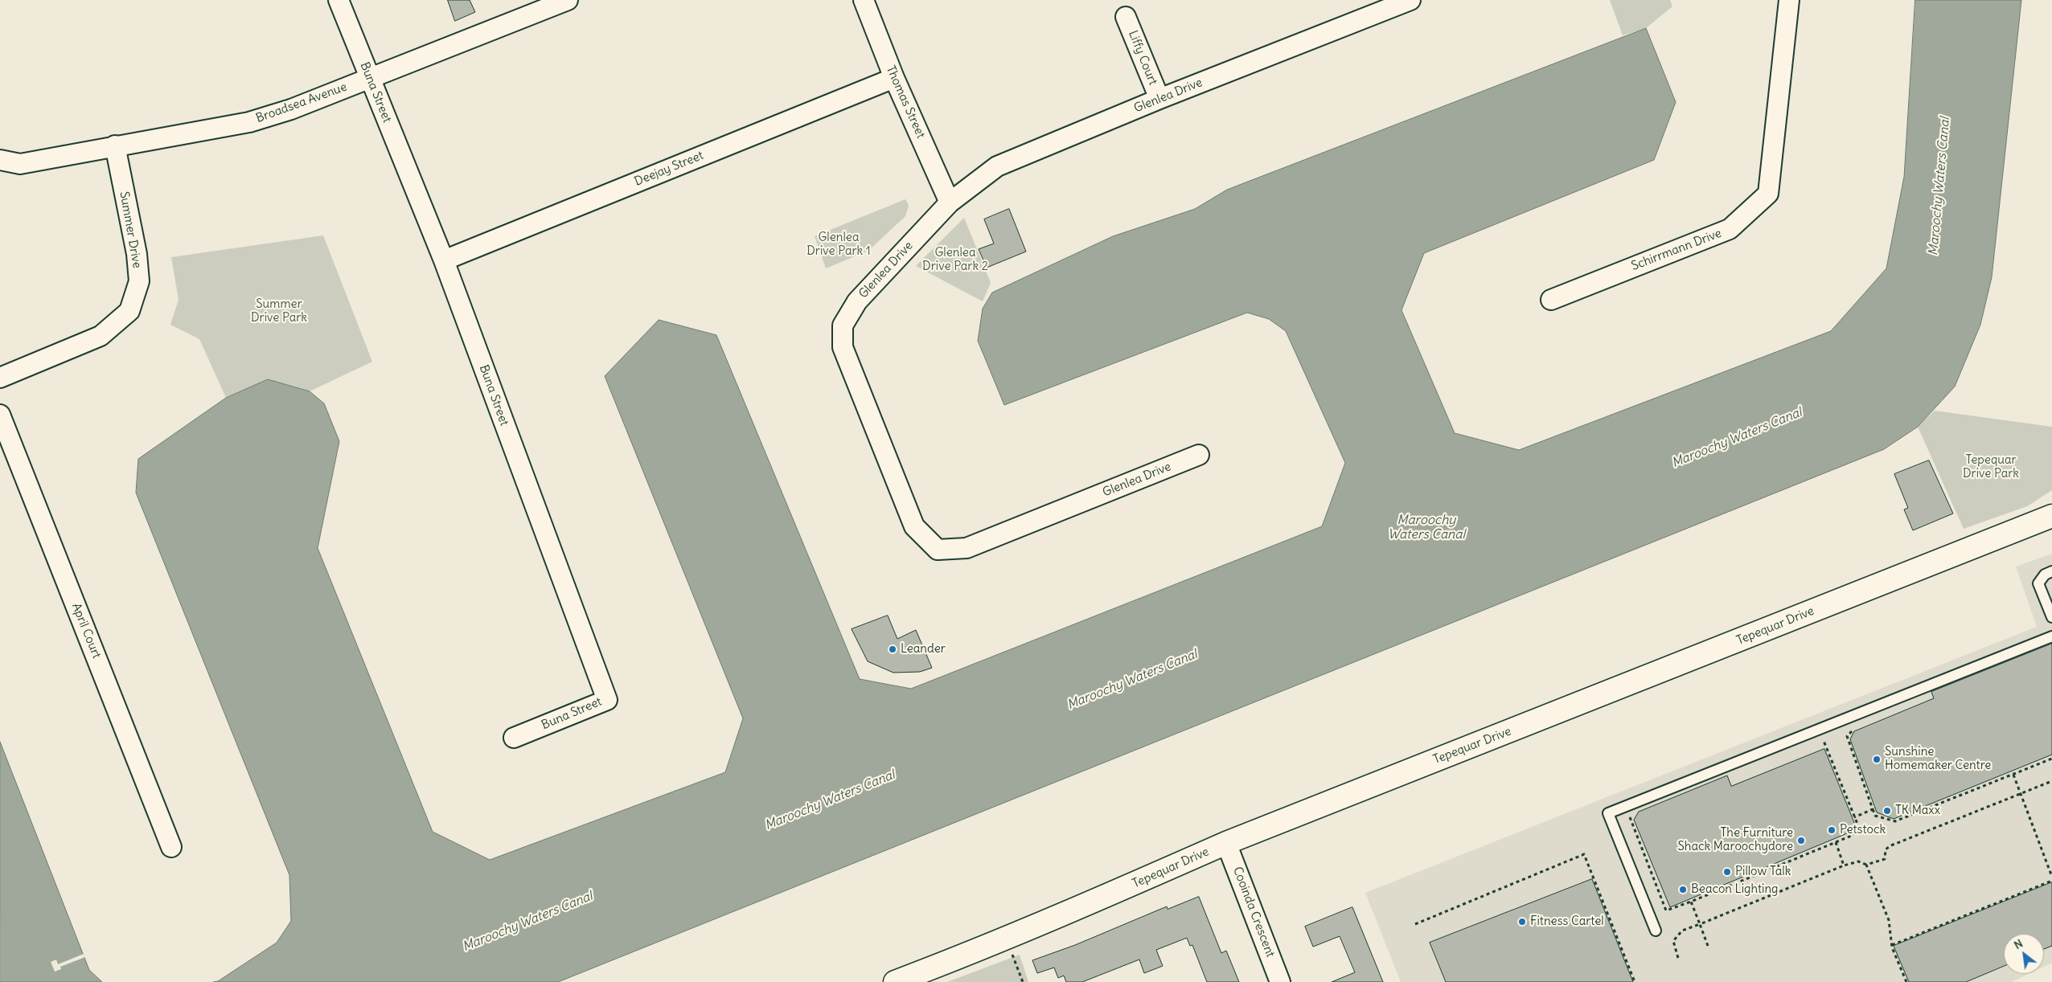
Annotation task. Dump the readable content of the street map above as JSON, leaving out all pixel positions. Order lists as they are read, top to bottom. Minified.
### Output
{"streets":{"street":["Liffy Court","Buna Street","Glenlea Drive","Thomas Street","Broadsea Avenue","Deejay Street","Summer Drive","Schirrmann Drive","Tepequar Drive","April Court","Cooinda Crescent"]},"crossings":[["Liffy Court","Glenlea Drive"],["Buna Street","Broadsea Avenue"],["Buna Street","Deejay Street"],["Glenlea Drive","Thomas Street"],["Thomas Street","Deejay Street"],["Broadsea Avenue","Summer Drive"],["Tepequar Drive","Cooinda Crescent"]],"water":["Maroochy Waters Canal"],"parks":["Glenlea Drive Park 1","Glenlea Drive Park 2","Summer Drive Park","Tepequar Drive Park"],"places":["Leander","Sunshine Homemaker Centre","TK Maxx","Petstock","The Furniture Shack Maroochydore","Pillow Talk","Beacon Lighting","Fitness Cartel"],"north":"top left"}
